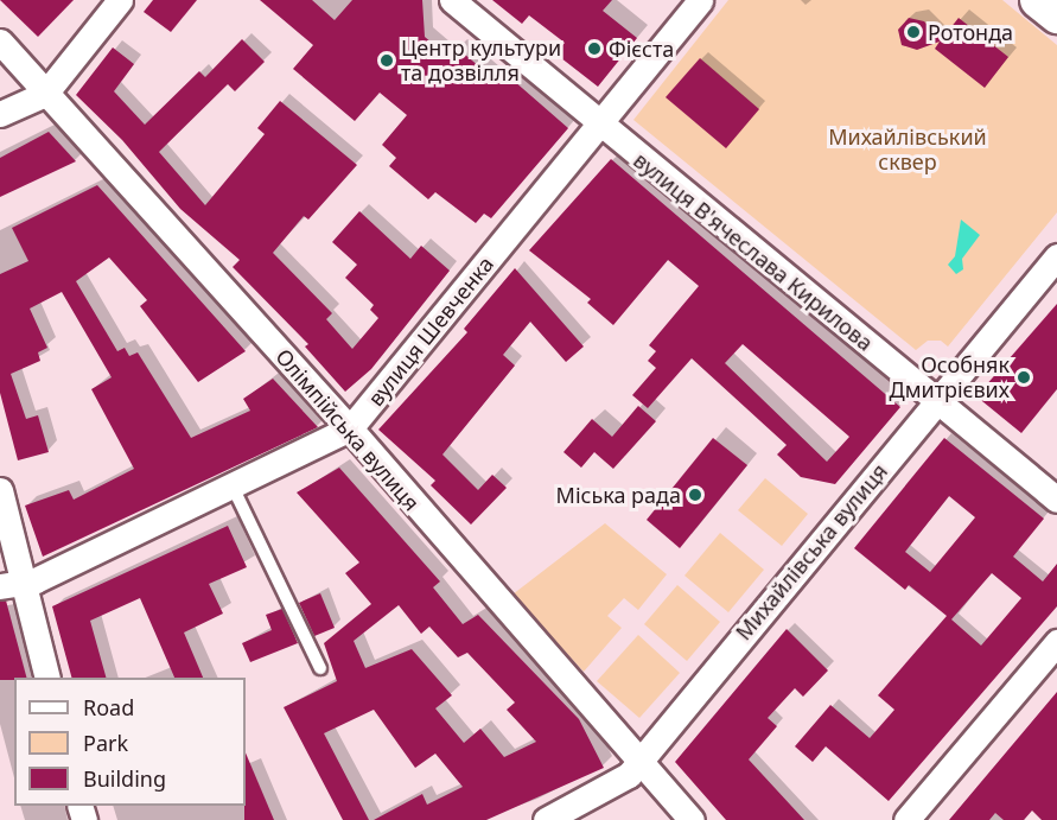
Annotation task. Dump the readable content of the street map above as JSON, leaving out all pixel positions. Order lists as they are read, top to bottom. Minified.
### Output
{"streets":{"street":["вулиця В'ячеслава Кирилова","вулиця Шевченка","Олімпійська вулиця","Михайлівська вулиця"]},"crossings":[["вулиця В'ячеслава Кирилова","вулиця Шевченка"],["вулиця В'ячеслава Кирилова","Михайлівська вулиця"],["вулиця Шевченка","Олімпійська вулиця"],["Олімпійська вулиця","Михайлівська вулиця"]],"parks":["Михайлівський сквер"],"places":["Ротонда","Фієста","Центр культури та дозвілля","Особняк Дмитрієвих","Міська рада"],"legend":["Road","Park","Building"]}
